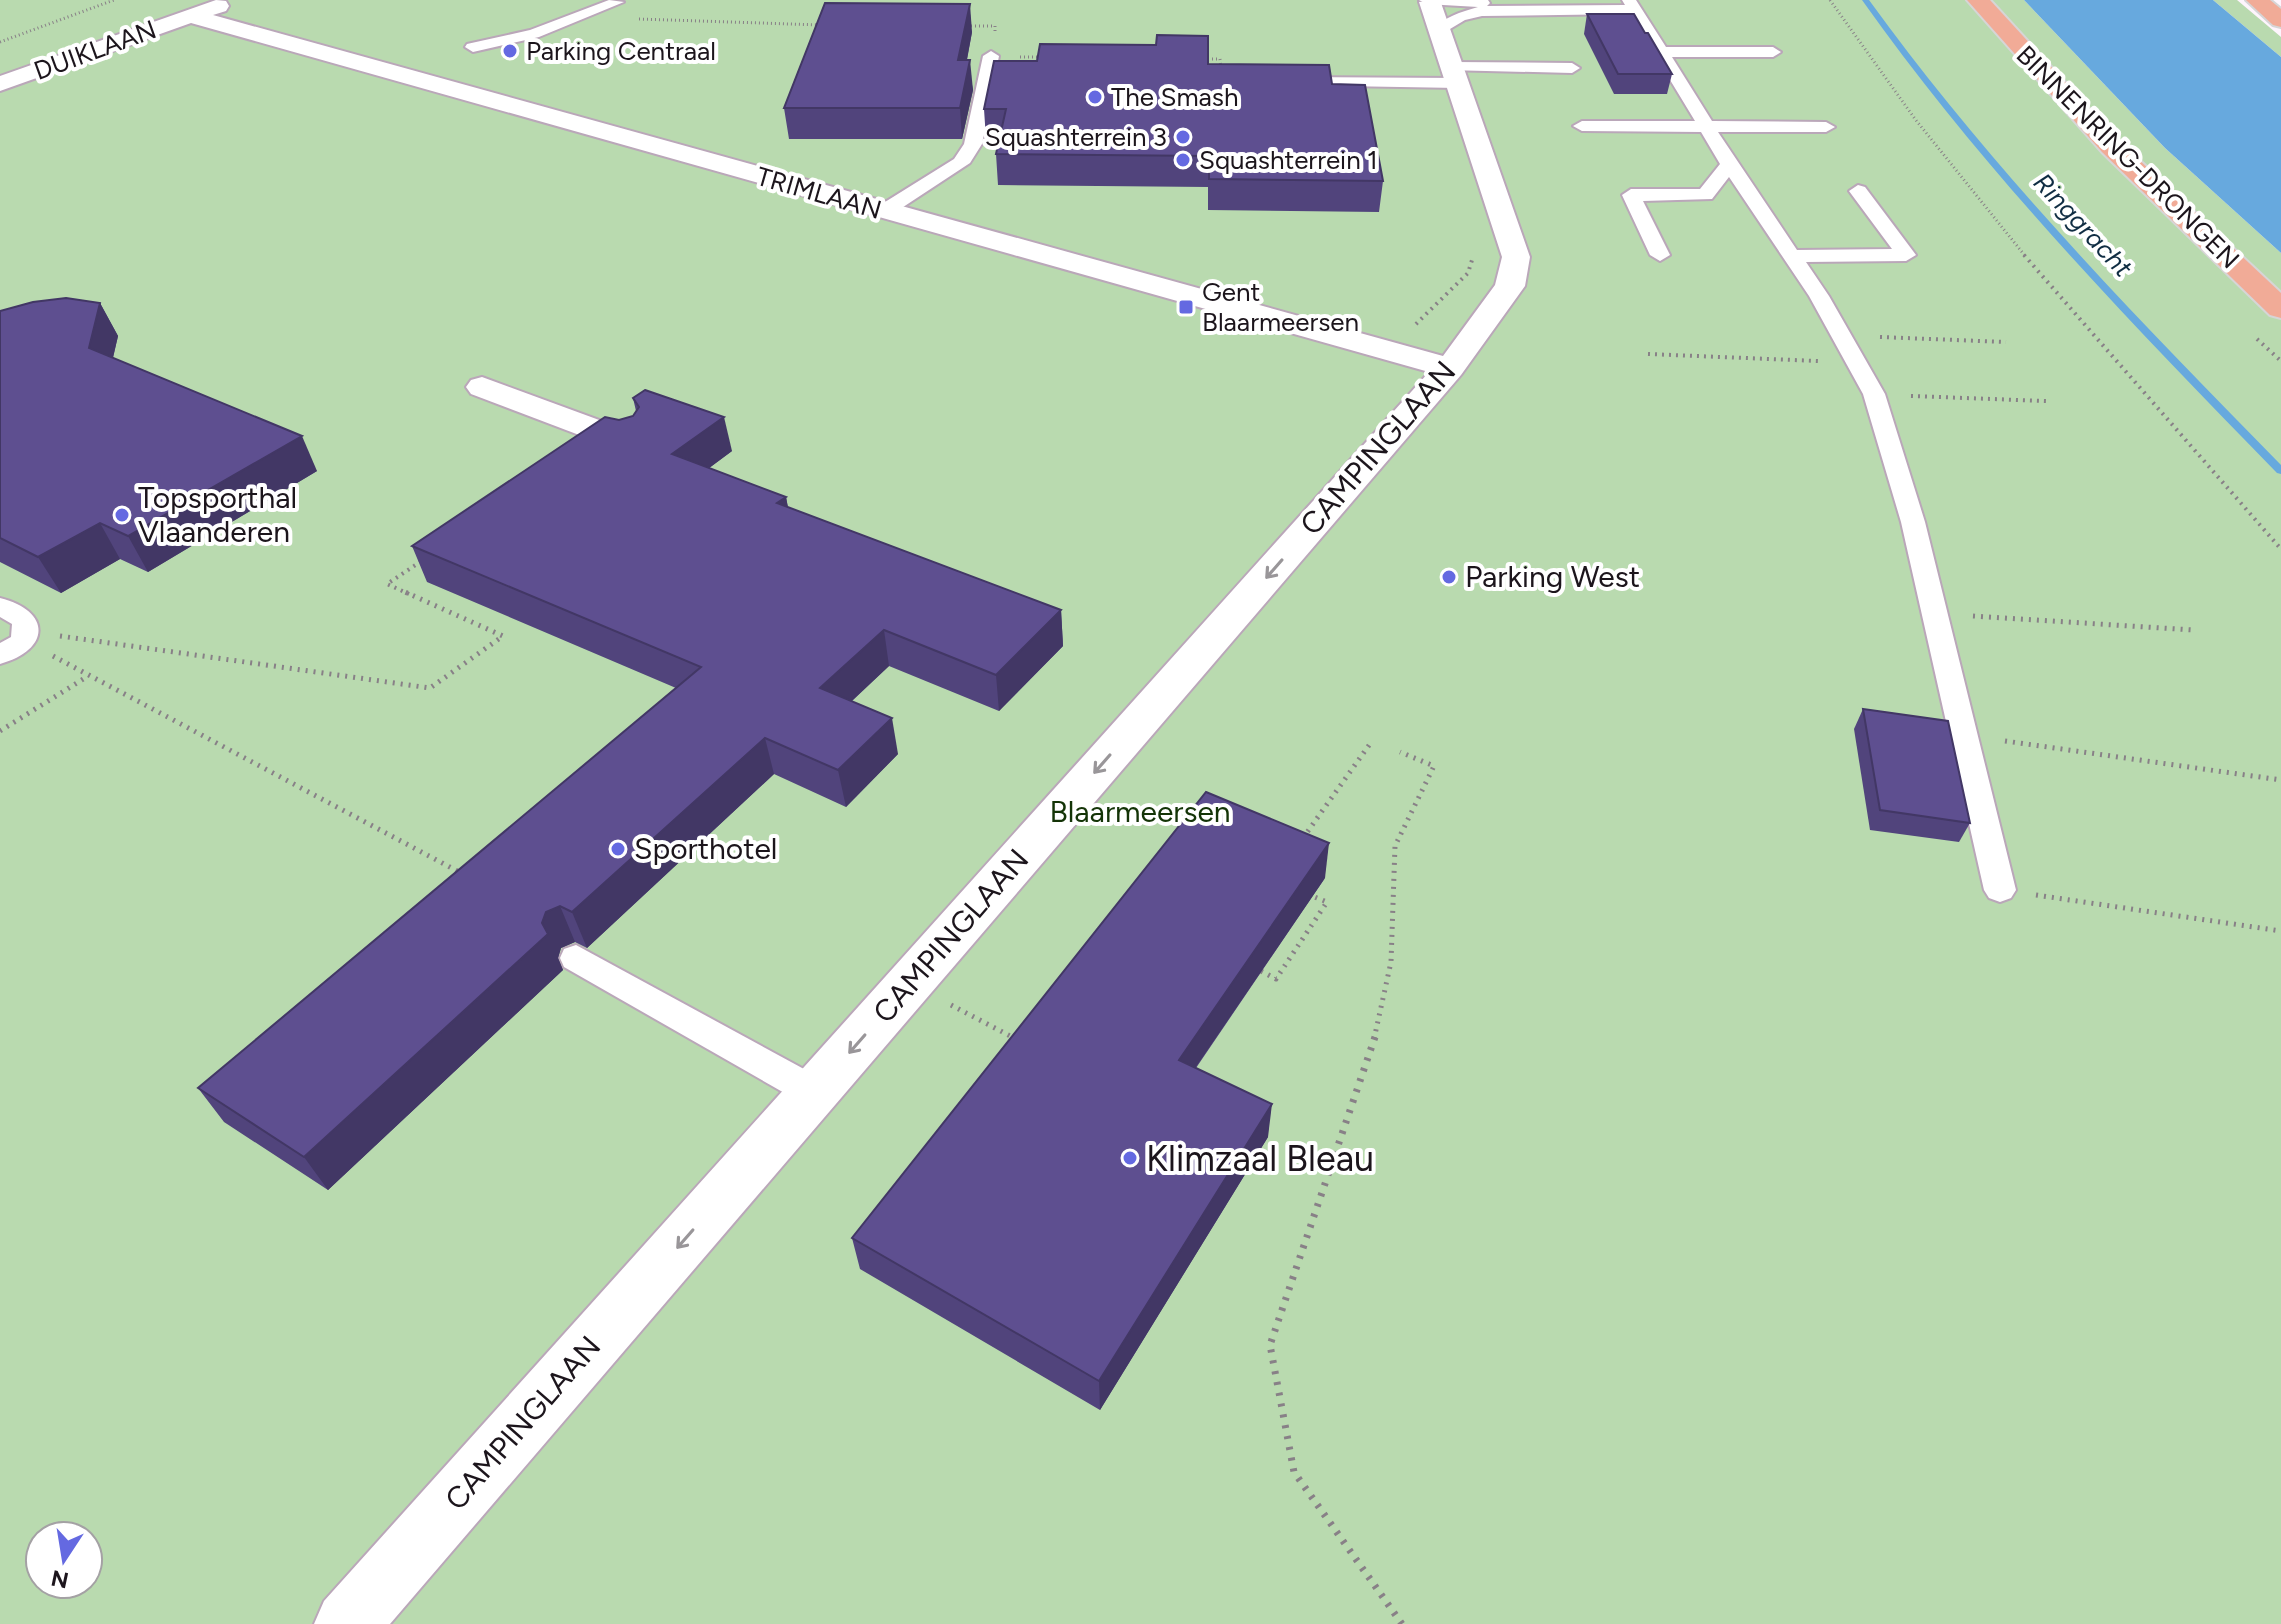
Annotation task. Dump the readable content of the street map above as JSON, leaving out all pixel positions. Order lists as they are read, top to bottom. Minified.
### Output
{"streets":{"highway":["BINNENRING-DRONGEN"],"street":["DUIKLAAN","TRIMLAAN","CAMPINGLAAN"]},"crossings":[["DUIKLAAN","TRIMLAAN"],["TRIMLAAN","CAMPINGLAAN"]],"one_way":["CAMPINGLAAN"],"water":["Ringgracht"],"parks":["Blaarmeersen"],"places":{"other":["Parking Centraal","The Smash","Squashterrein 3","Squashterrein 1","Topsporthal Vlaanderen","Parking West","Sporthotel","Klimzaal Bleau"],"transit":["Gent Blaarmeersen"]},"north":"bottom"}
